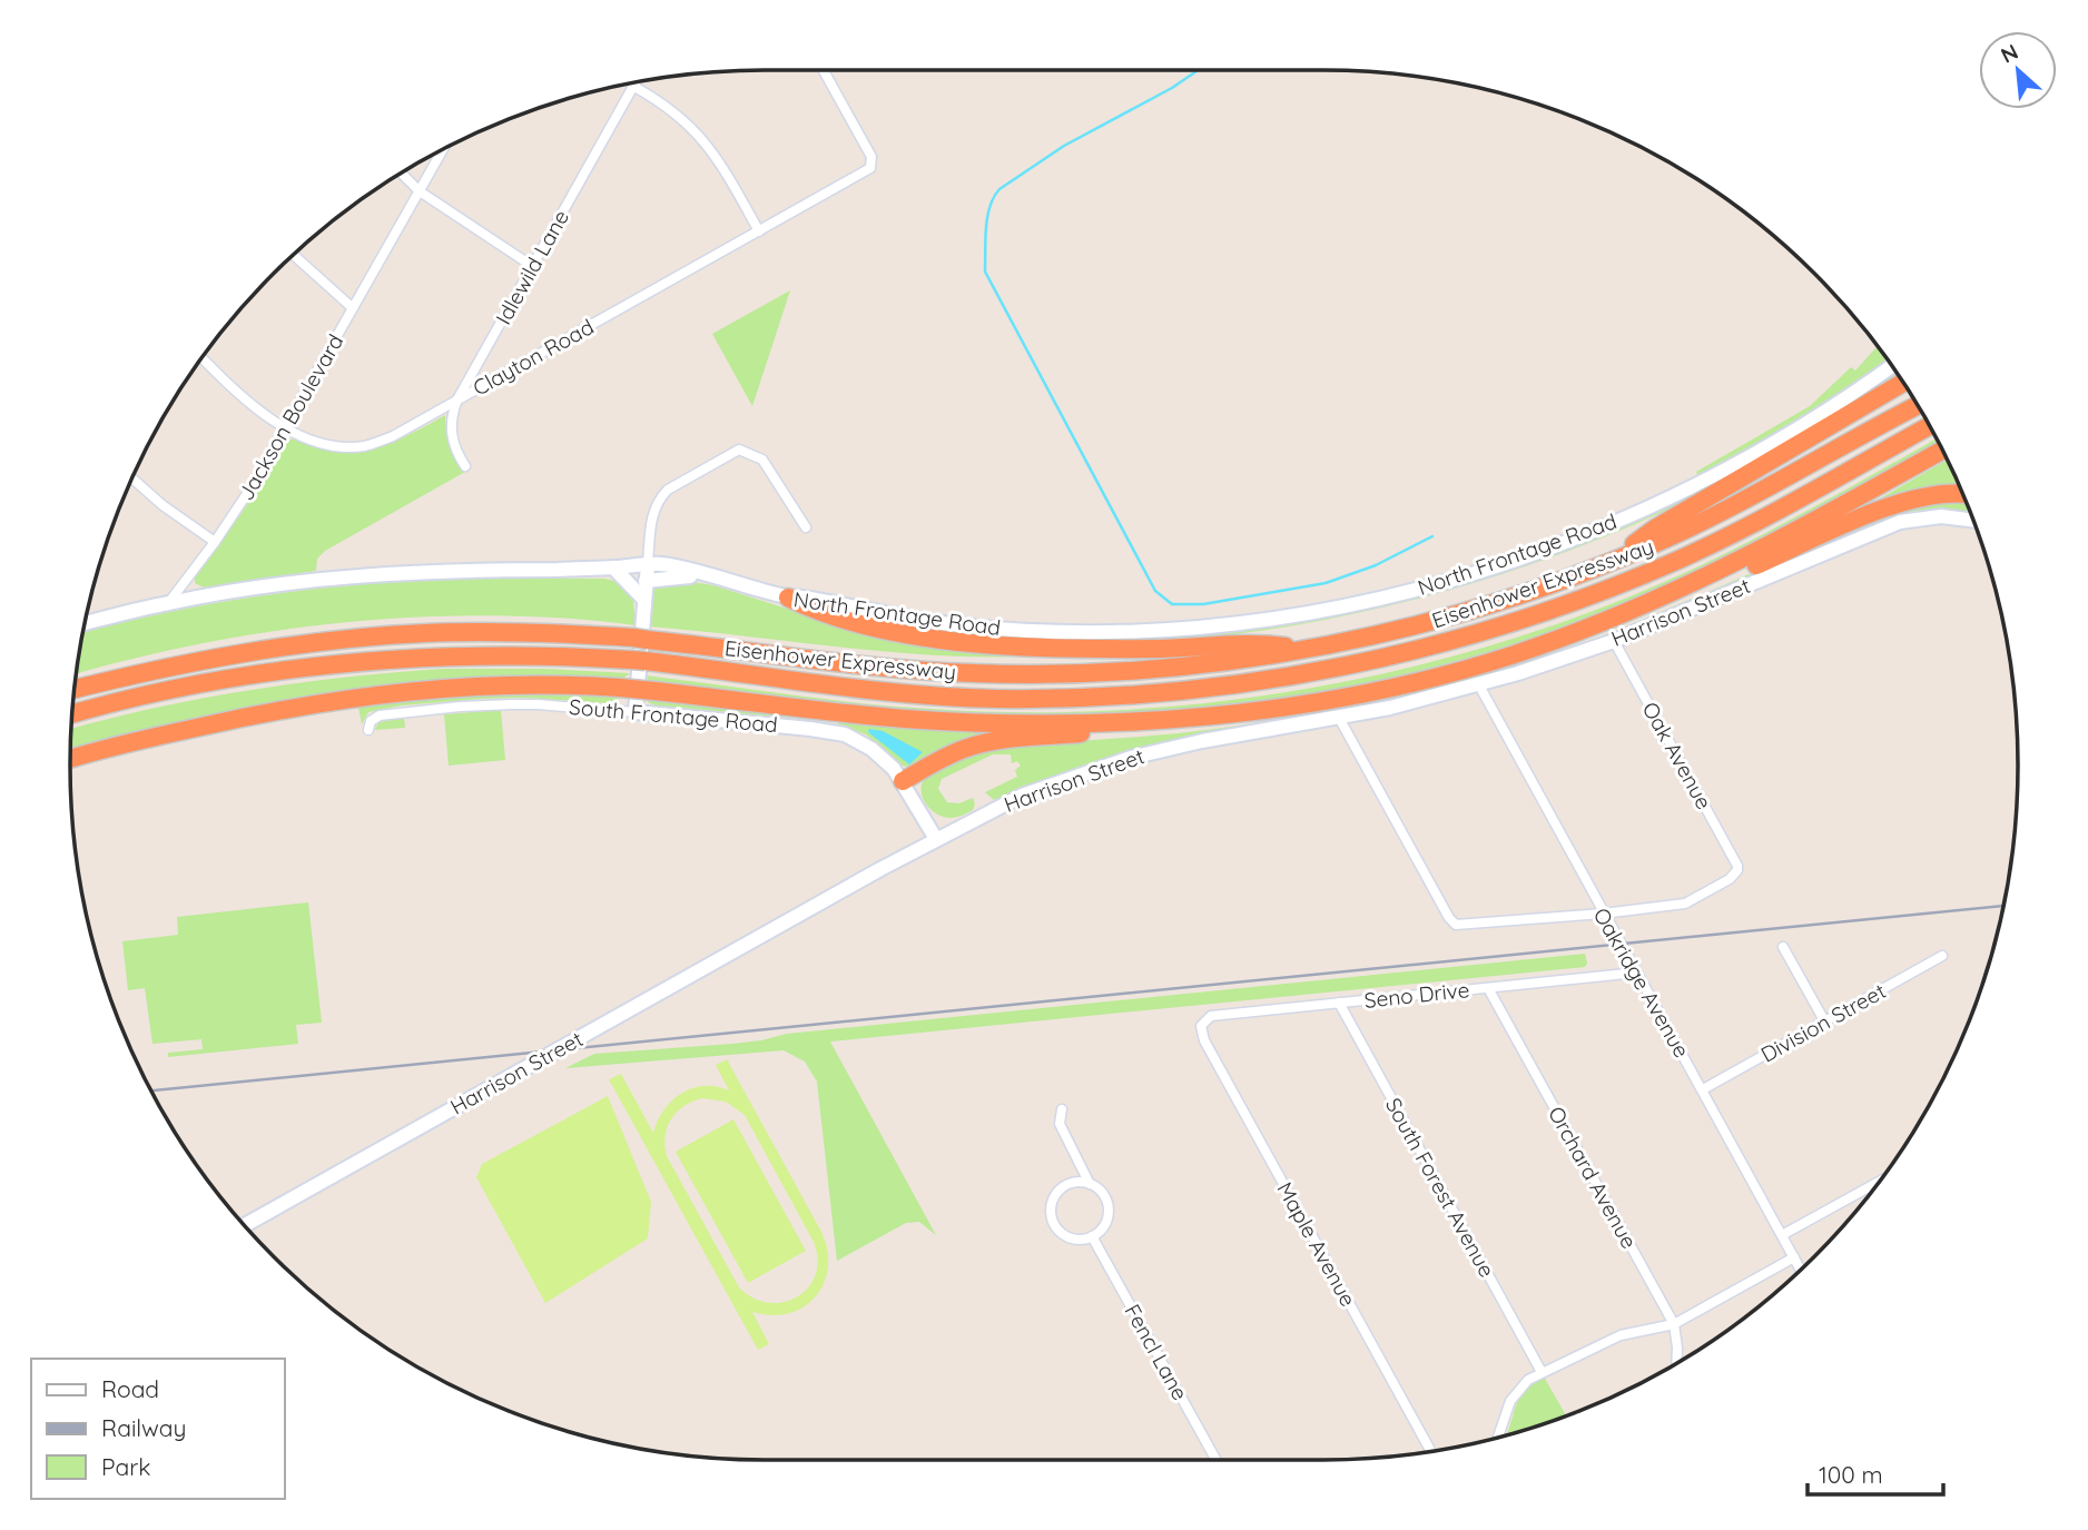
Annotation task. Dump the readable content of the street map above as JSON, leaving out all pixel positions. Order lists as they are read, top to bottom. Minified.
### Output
{"streets":{"highway":["Eisenhower Expressway"],"main road":["North Frontage Road","Harrison Street","South Frontage Road"],"street":["Idlewild Lane","Clayton Road","Jackson Boulevard","Oak Avenue","Oakridge Avenue","Seno Drive","Division Street","Orchard Avenue","South Forest Avenue","Maple Avenue","Fencl Lane"]},"crossings":[["Idlewild Lane","Clayton Road"],["Clayton Road","Jackson Boulevard"],["Jackson Boulevard","North Frontage Road"],["Harrison Street","South Frontage Road"],["Harrison Street","Oak Avenue"],["Harrison Street","Oakridge Avenue"],["Oak Avenue","Oakridge Avenue"],["Oakridge Avenue","Seno Drive"],["Oakridge Avenue","Division Street"],["Seno Drive","Orchard Avenue"],["Seno Drive","South Forest Avenue"],["Seno Drive","Maple Avenue"]],"legend":["Road","Railway","Park"],"scale_bar":"100 m","north":"top left"}
